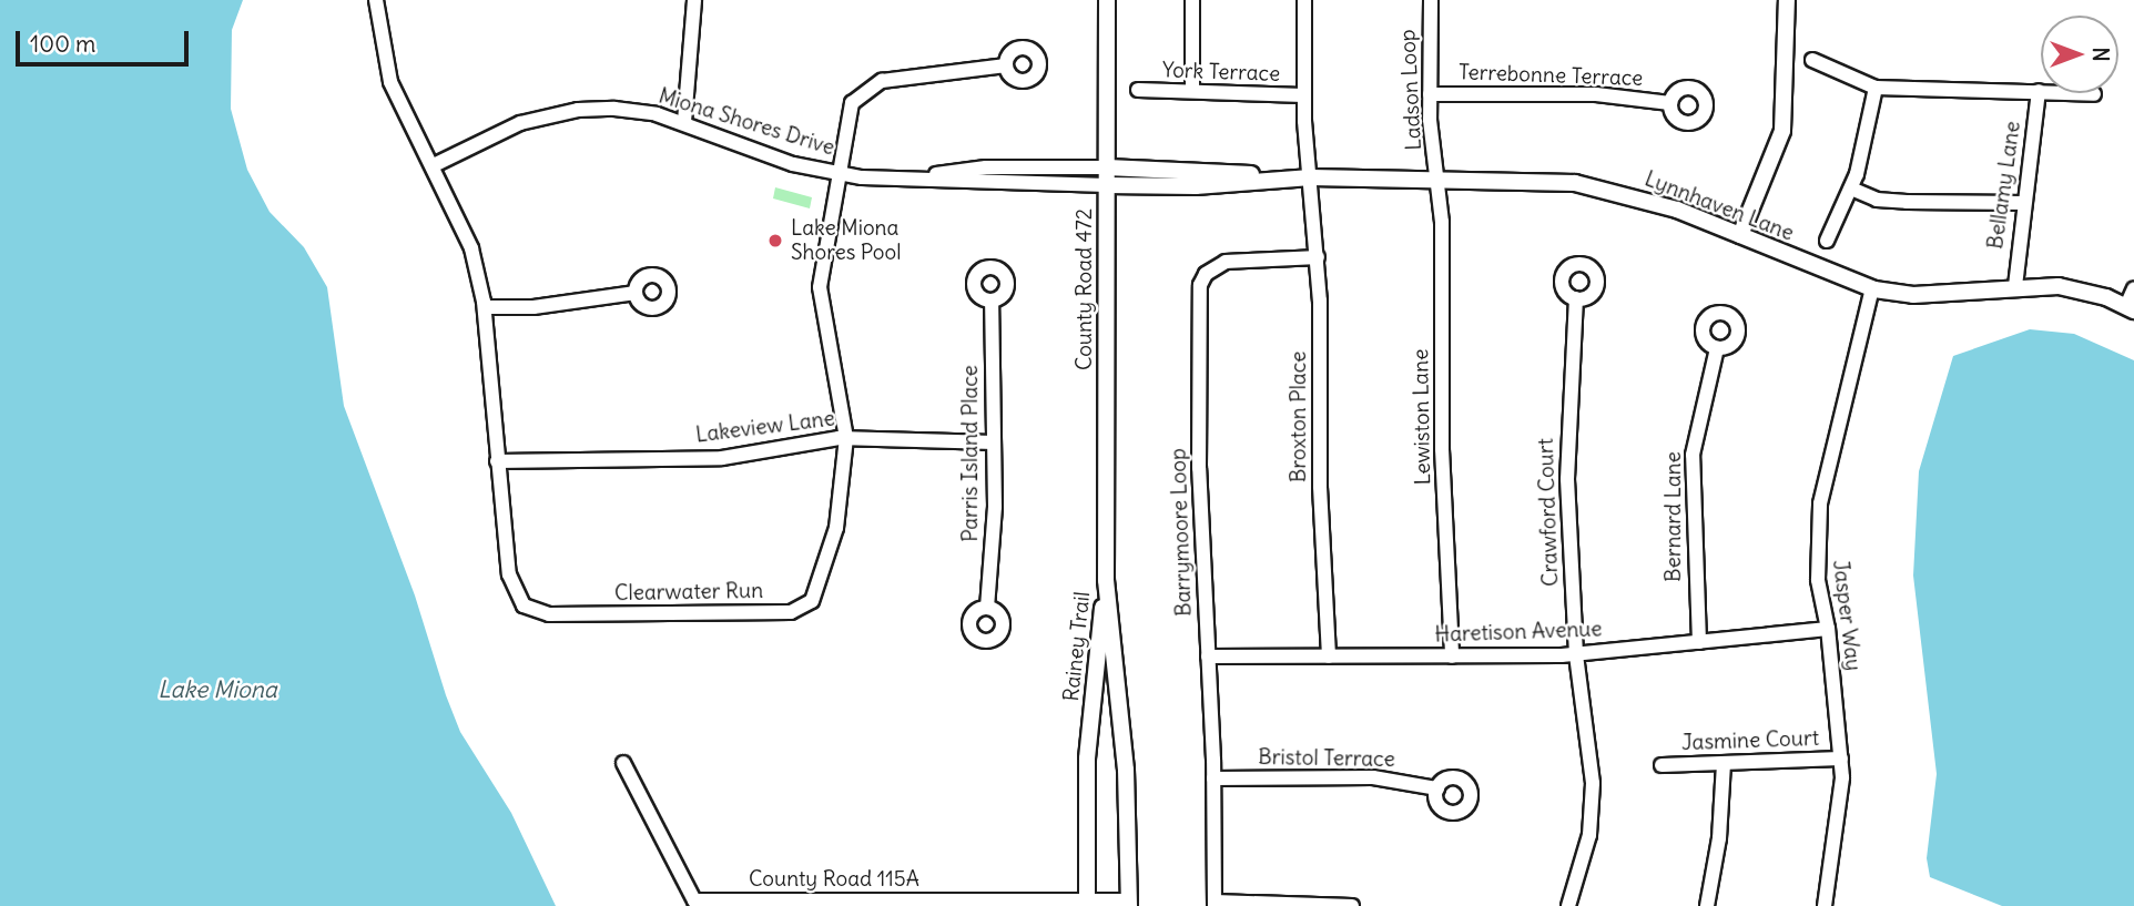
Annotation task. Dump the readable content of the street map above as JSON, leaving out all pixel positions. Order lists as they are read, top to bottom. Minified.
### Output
{"streets":{"street":["York Terrace","Terrebonne Terrace","Ladson Loop","Miona Shores Drive","Bellamy Lane","Lynnhaven Lane","County Road 472","Broxton Place","Lewiston Lane","Lakeview Lane","Parris Island Place","Crawford Court","Bernard Lane","Barrymoore Loop","Clearwater Run","Jasper Way","Haretison Avenue","Rainey Trail","Jasmine Court","Bristol Terrace","County Road 115A"]},"crossings":[["York Terrace","Broxton Place"],["Terrebonne Terrace","Ladson Loop"],["Ladson Loop","Lynnhaven Lane"],["Ladson Loop","Lewiston Lane"],["Miona Shores Drive","Lynnhaven Lane"],["Miona Shores Drive","County Road 472"],["Miona Shores Drive","Clearwater Run"],["Bellamy Lane","Lynnhaven Lane"],["Lynnhaven Lane","County Road 472"],["Lynnhaven Lane","Broxton Place"],["Lynnhaven Lane","Lewiston Lane"],["Lynnhaven Lane","Jasper Way"],["County Road 472","Rainey Trail"],["Broxton Place","Barrymoore Loop"],["Broxton Place","Haretison Avenue"],["Lewiston Lane","Haretison Avenue"],["Lakeview Lane","Parris Island Place"],["Lakeview Lane","Clearwater Run"],["Crawford Court","Haretison Avenue"],["Bernard Lane","Haretison Avenue"],["Barrymoore Loop","Haretison Avenue"],["Barrymoore Loop","Bristol Terrace"],["Jasper Way","Haretison Avenue"],["Jasper Way","Jasmine Court"],["Rainey Trail","County Road 115A"]],"water":["Lake Miona"],"places":["Lake Miona Shores Pool"],"scale_bar":"100 m","north":"right"}
